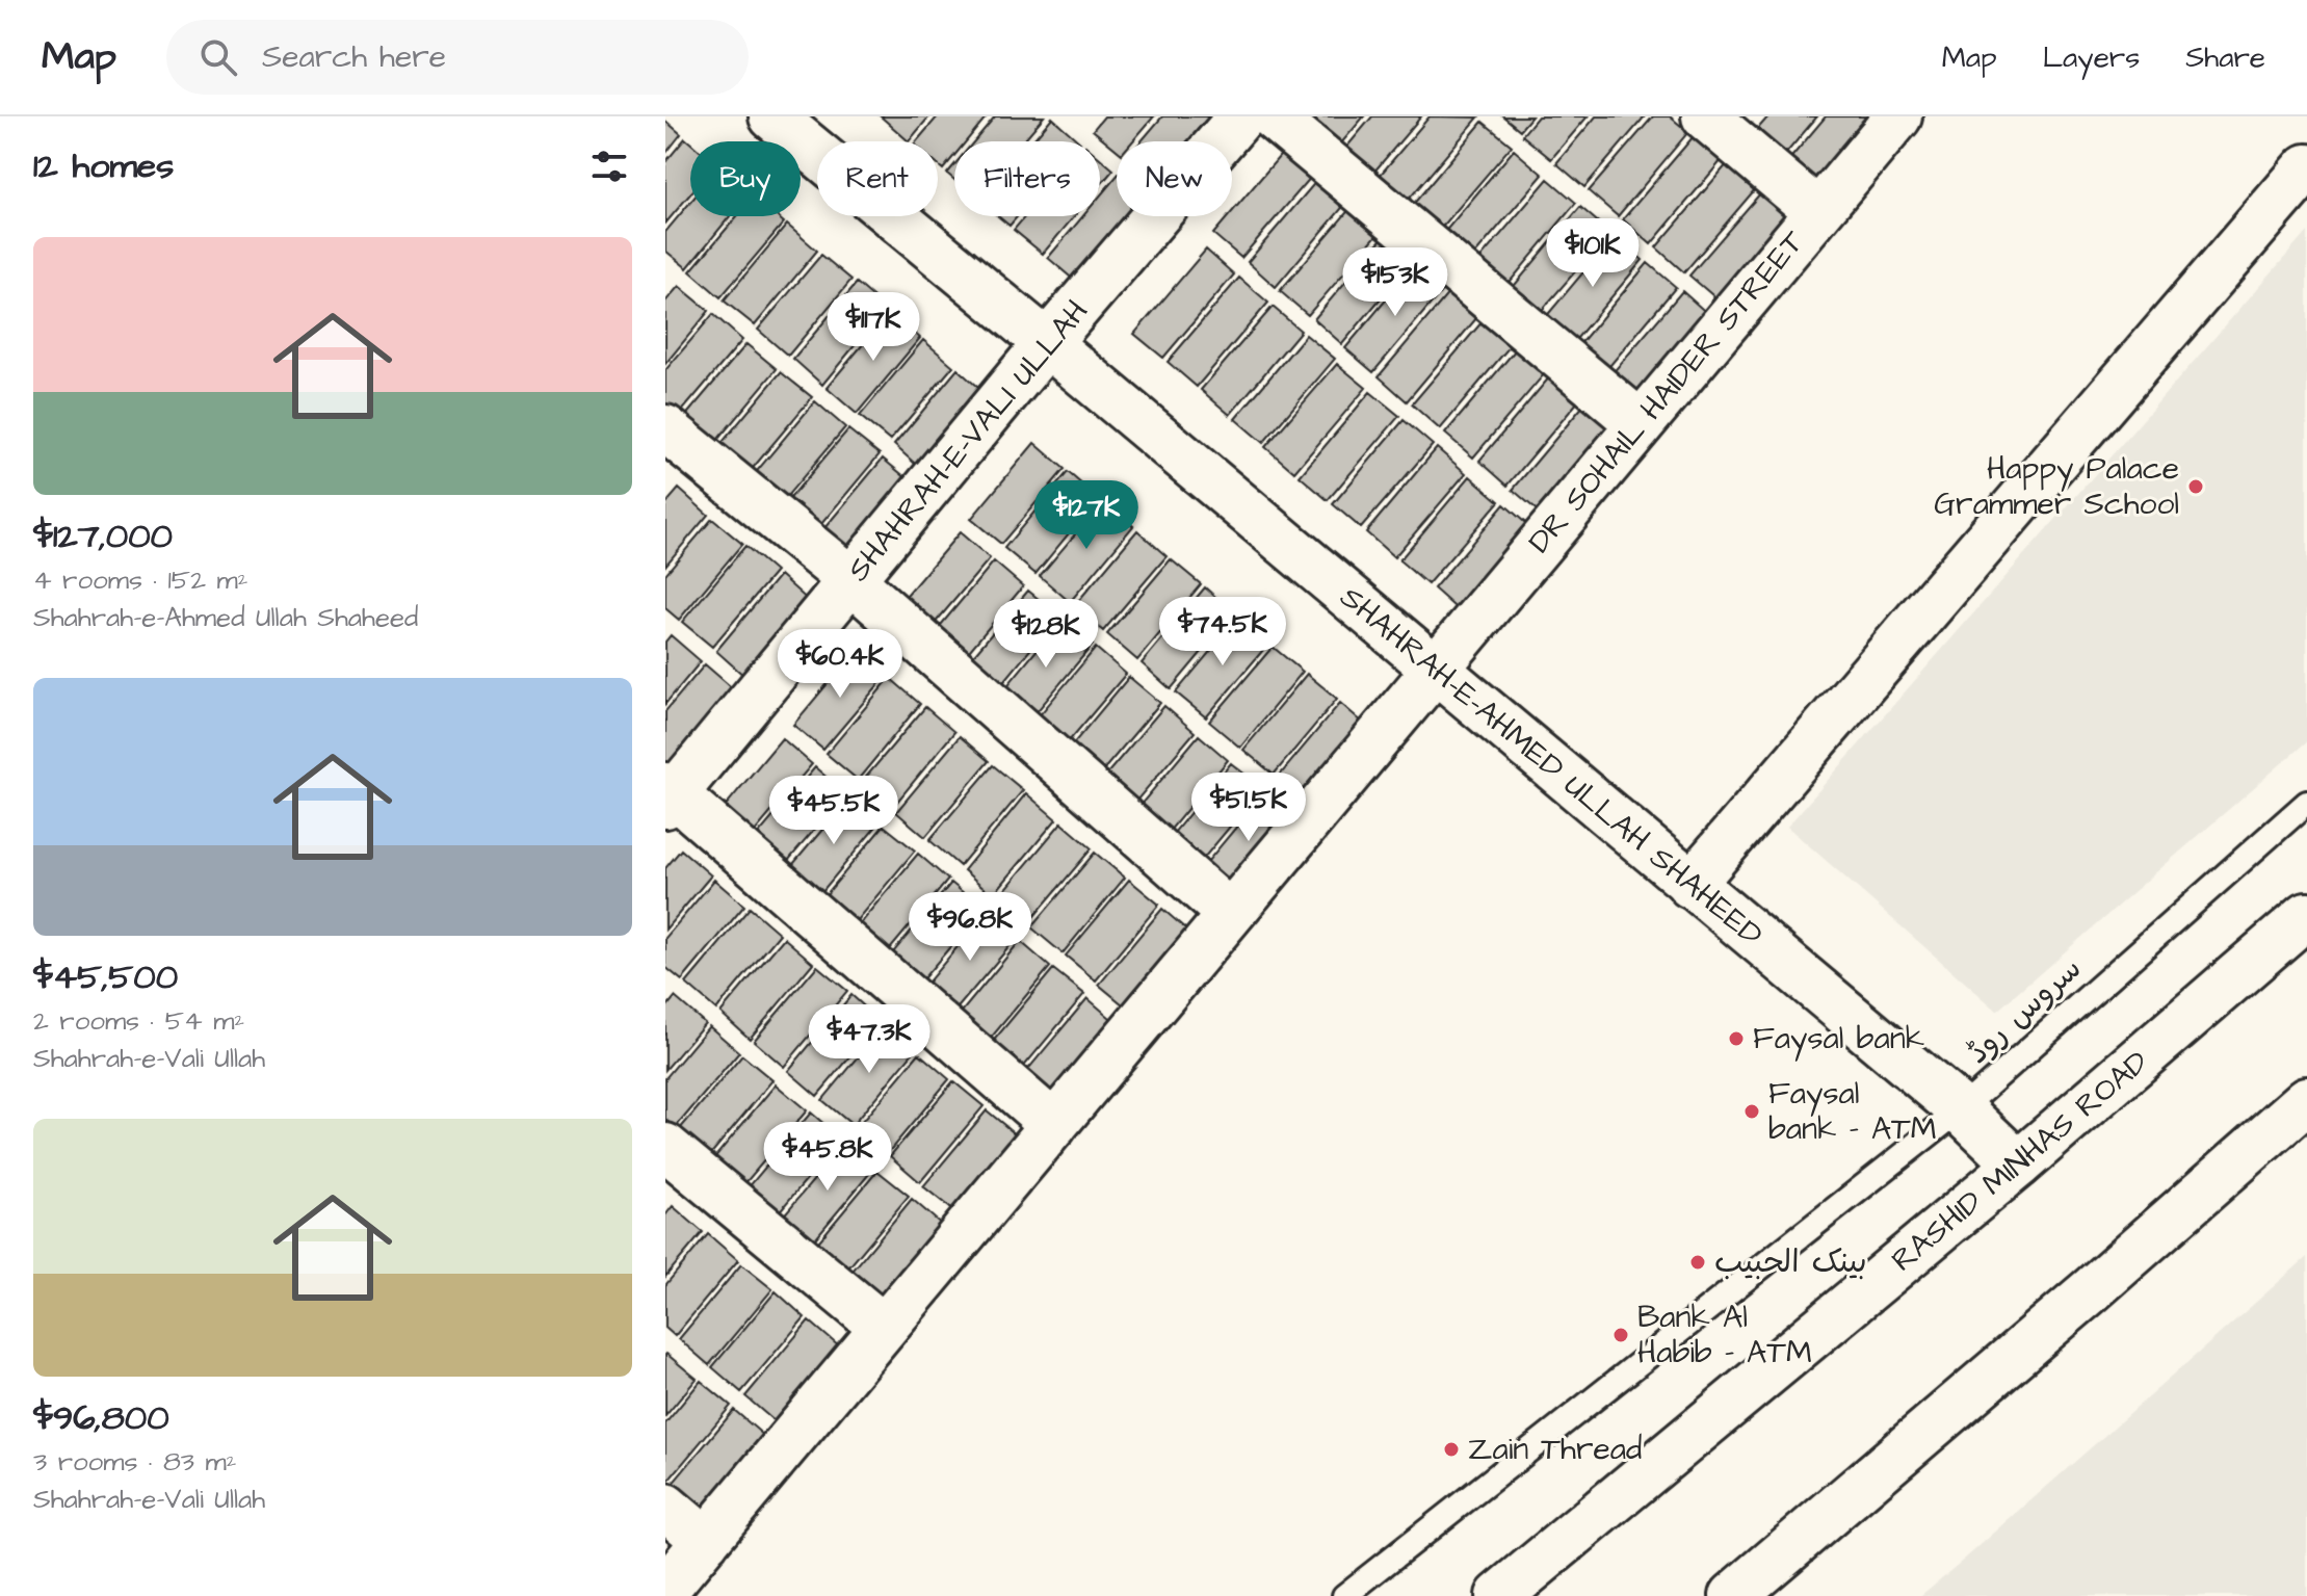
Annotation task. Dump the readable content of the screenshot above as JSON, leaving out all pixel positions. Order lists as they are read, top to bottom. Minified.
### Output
{"streets":{"street":["DR SOHAIL HAIDER STREET","SHAHRAH-E-VALI ULLAH","SHAHRAH-E-AHMED ULLAH SHAHEED","RASHID MINHAS ROAD"],"lane":["سروس روڈ"]},"crossings":[["DR SOHAIL HAIDER STREET","SHAHRAH-E-AHMED ULLAH SHAHEED"],["SHAHRAH-E-VALI ULLAH","SHAHRAH-E-AHMED ULLAH SHAHEED"],["SHAHRAH-E-AHMED ULLAH SHAHEED","سروس روڈ"],["SHAHRAH-E-AHMED ULLAH SHAHEED","RASHID MINHAS ROAD"]],"places":["Happy Palace Grammer School","Faysal bank","Faysal bank - ATM","بينک الحبيب","Bank Al Habib - ATM","Zain Thread"],"page":{"header":"Map","search":"Search here","nav":["Map","Layers","Share"],"heading":"12 homes","chip":["Buy","Rent","Filters","New"],"list":[{"name":"$127,000","note":"4 rooms · 152 m² · Shahrah-e-Ahmed Ullah Shaheed"},{"name":"$45,500","note":"2 rooms · 54 m² · Shahrah-e-Vali Ullah"},{"name":"$96,800","note":"3 rooms · 83 m² · Shahrah-e-Vali Ullah"}],"price":["$101K","$153K","$117K","$127K","$74.5K","$128K","$60.4K","$51.5K","$45.5K","$96.8K","$47.3K","$45.8K"]}}
